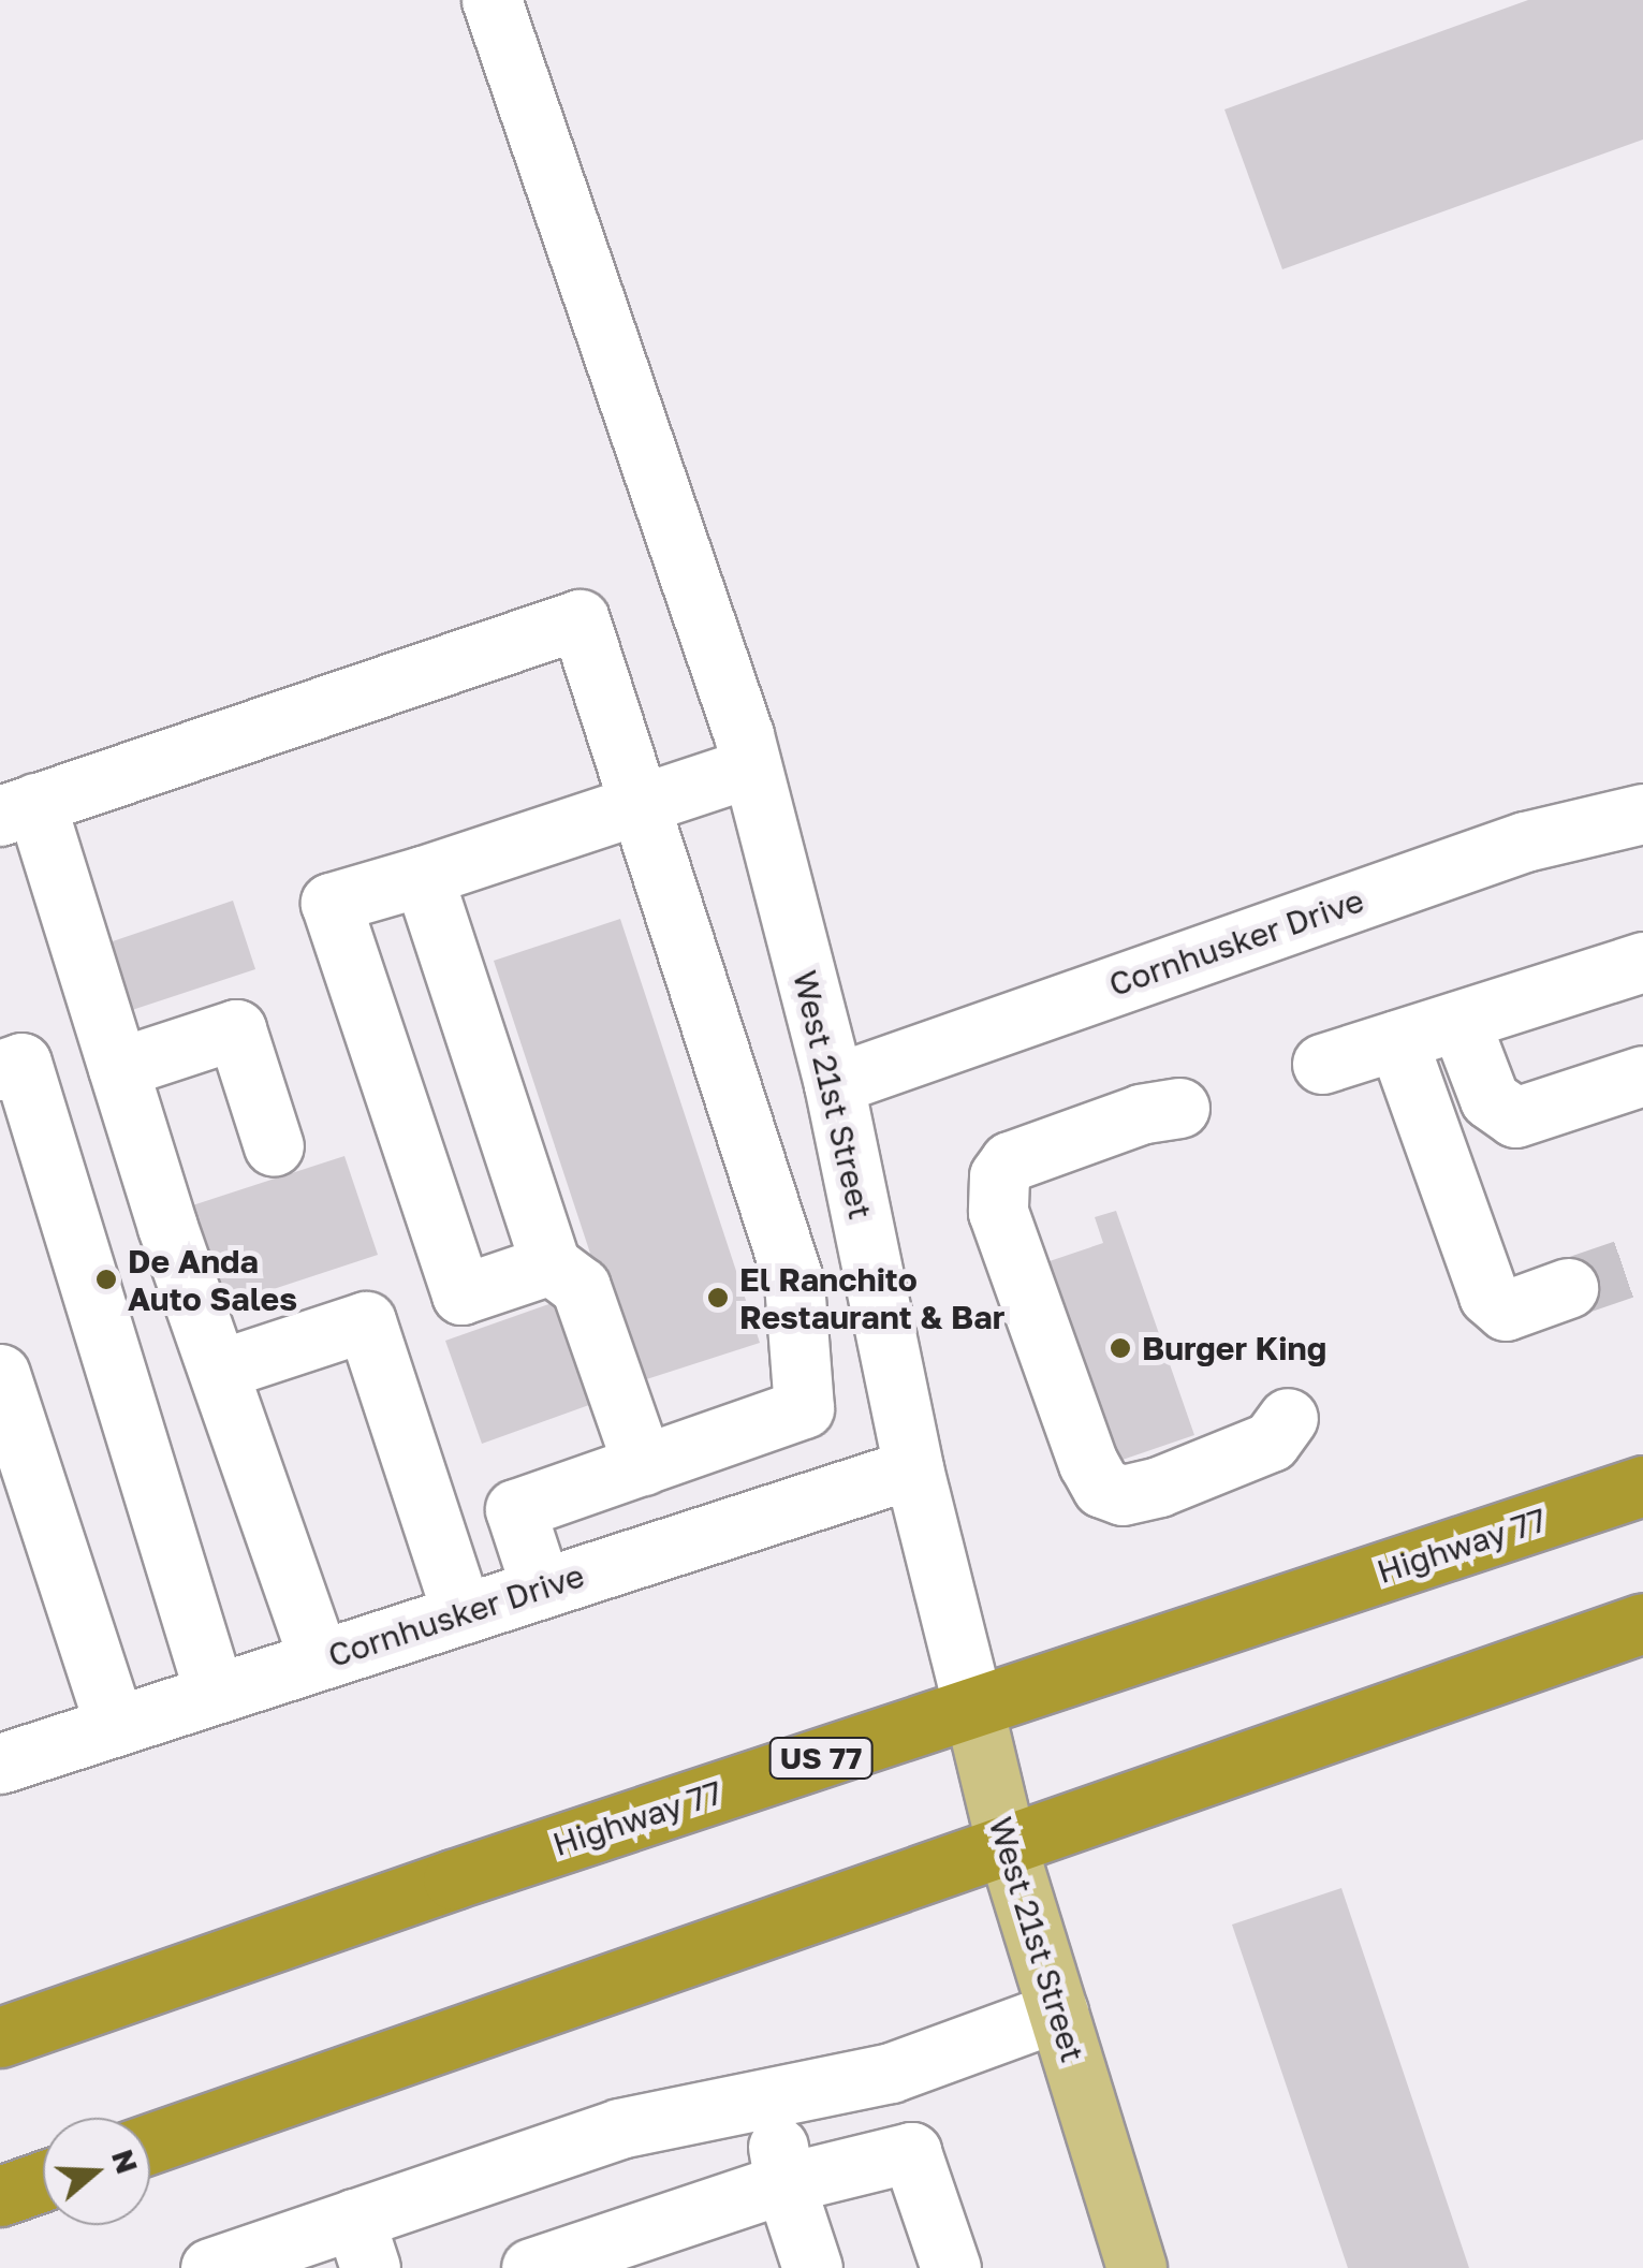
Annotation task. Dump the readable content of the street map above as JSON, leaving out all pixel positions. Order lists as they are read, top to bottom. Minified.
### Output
{"streets":{"highway":["Highway 77","US 77"],"main road":["West 21st Street"],"street":["Cornhusker Drive"]},"crossings":[["Cornhusker Drive","West 21st Street"],["West 21st Street","Highway 77"]],"places":["De Anda Auto Sales","El Ranchito Restaurant & Bar","Burger King"],"north":"right"}
